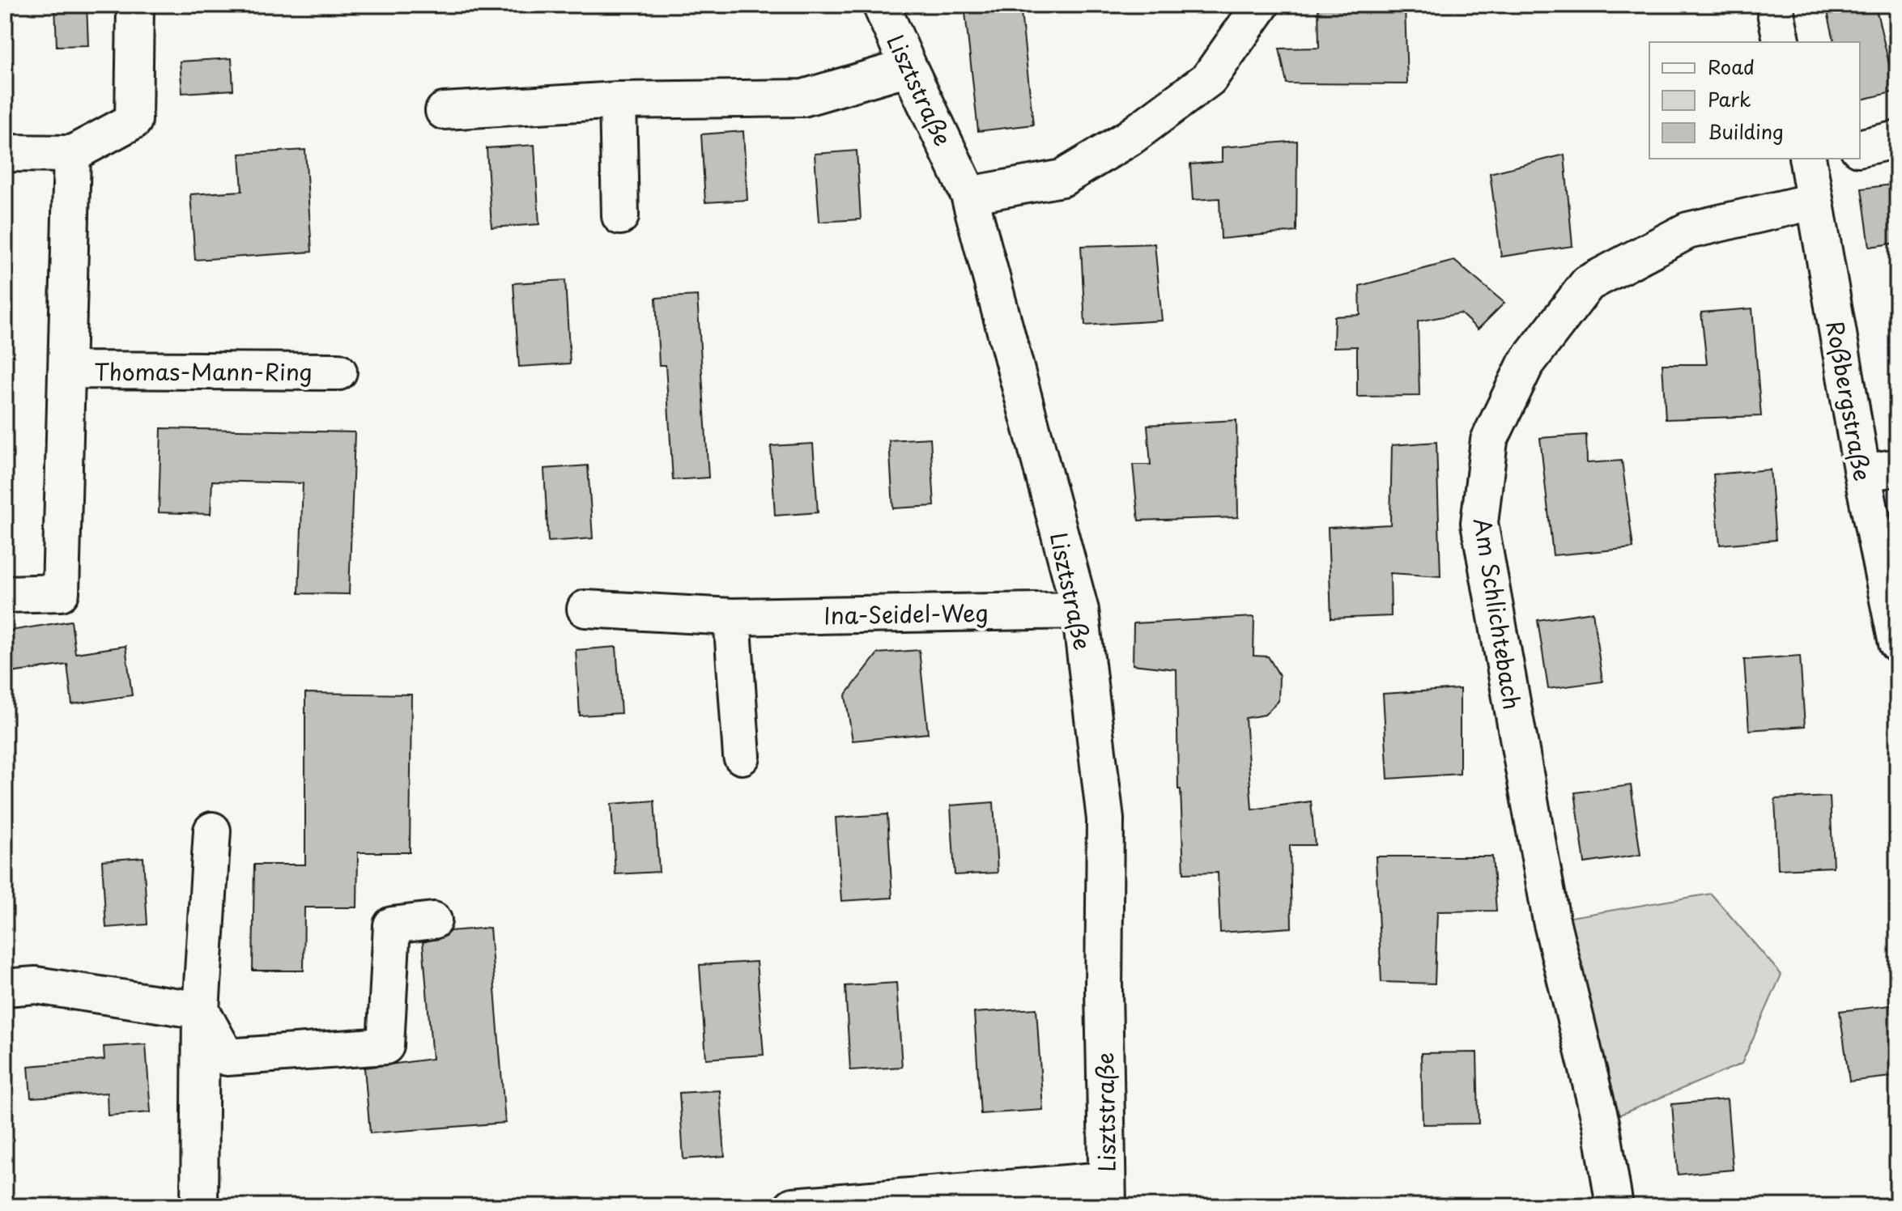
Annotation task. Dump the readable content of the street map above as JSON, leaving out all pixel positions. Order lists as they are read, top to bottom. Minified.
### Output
{"streets":{"street":["Lisztstraße","Thomas-Mann-Ring","Roßbergstraße","Ina-Seidel-Weg","Am Schlichtebach"]},"crossings":[["Lisztstraße","Ina-Seidel-Weg"],["Roßbergstraße","Am Schlichtebach"]],"legend":["Road","Park","Building"]}
